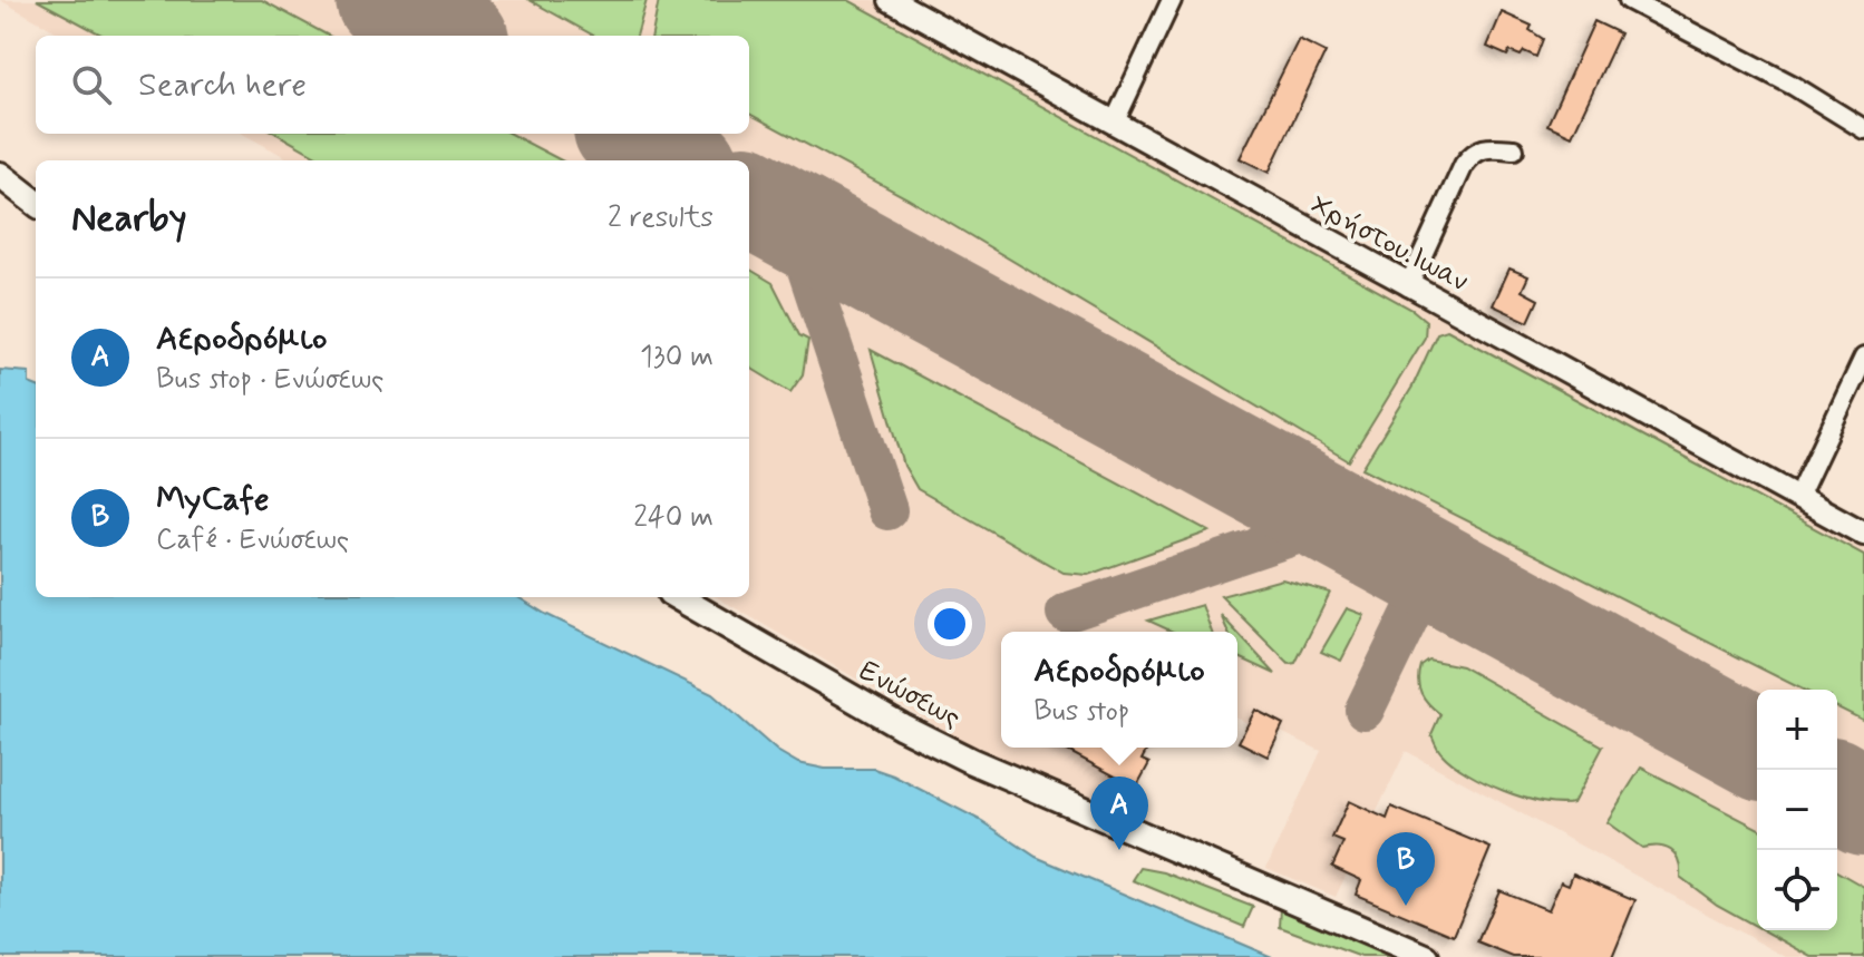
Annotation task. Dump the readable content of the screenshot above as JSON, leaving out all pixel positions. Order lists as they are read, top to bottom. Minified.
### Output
{"streets":{"main road":["Ενώσεως"],"street":["Χρήστου.Ιωαν"]},"page":{"search":"Search here","heading":["Nearby","2 results"],"list":[{"mark":"A","name":"Αεροδρόμιο","note":"Bus stop · Ενώσεως","value":"130 m"},{"mark":"B","name":"MyCafe","note":"Café · Ενώσεως","value":"240 m"}],"popup":["Αεροδρόμιο","Bus stop"],"map_buttons":["+","−"],"pins":["A","B"]}}
